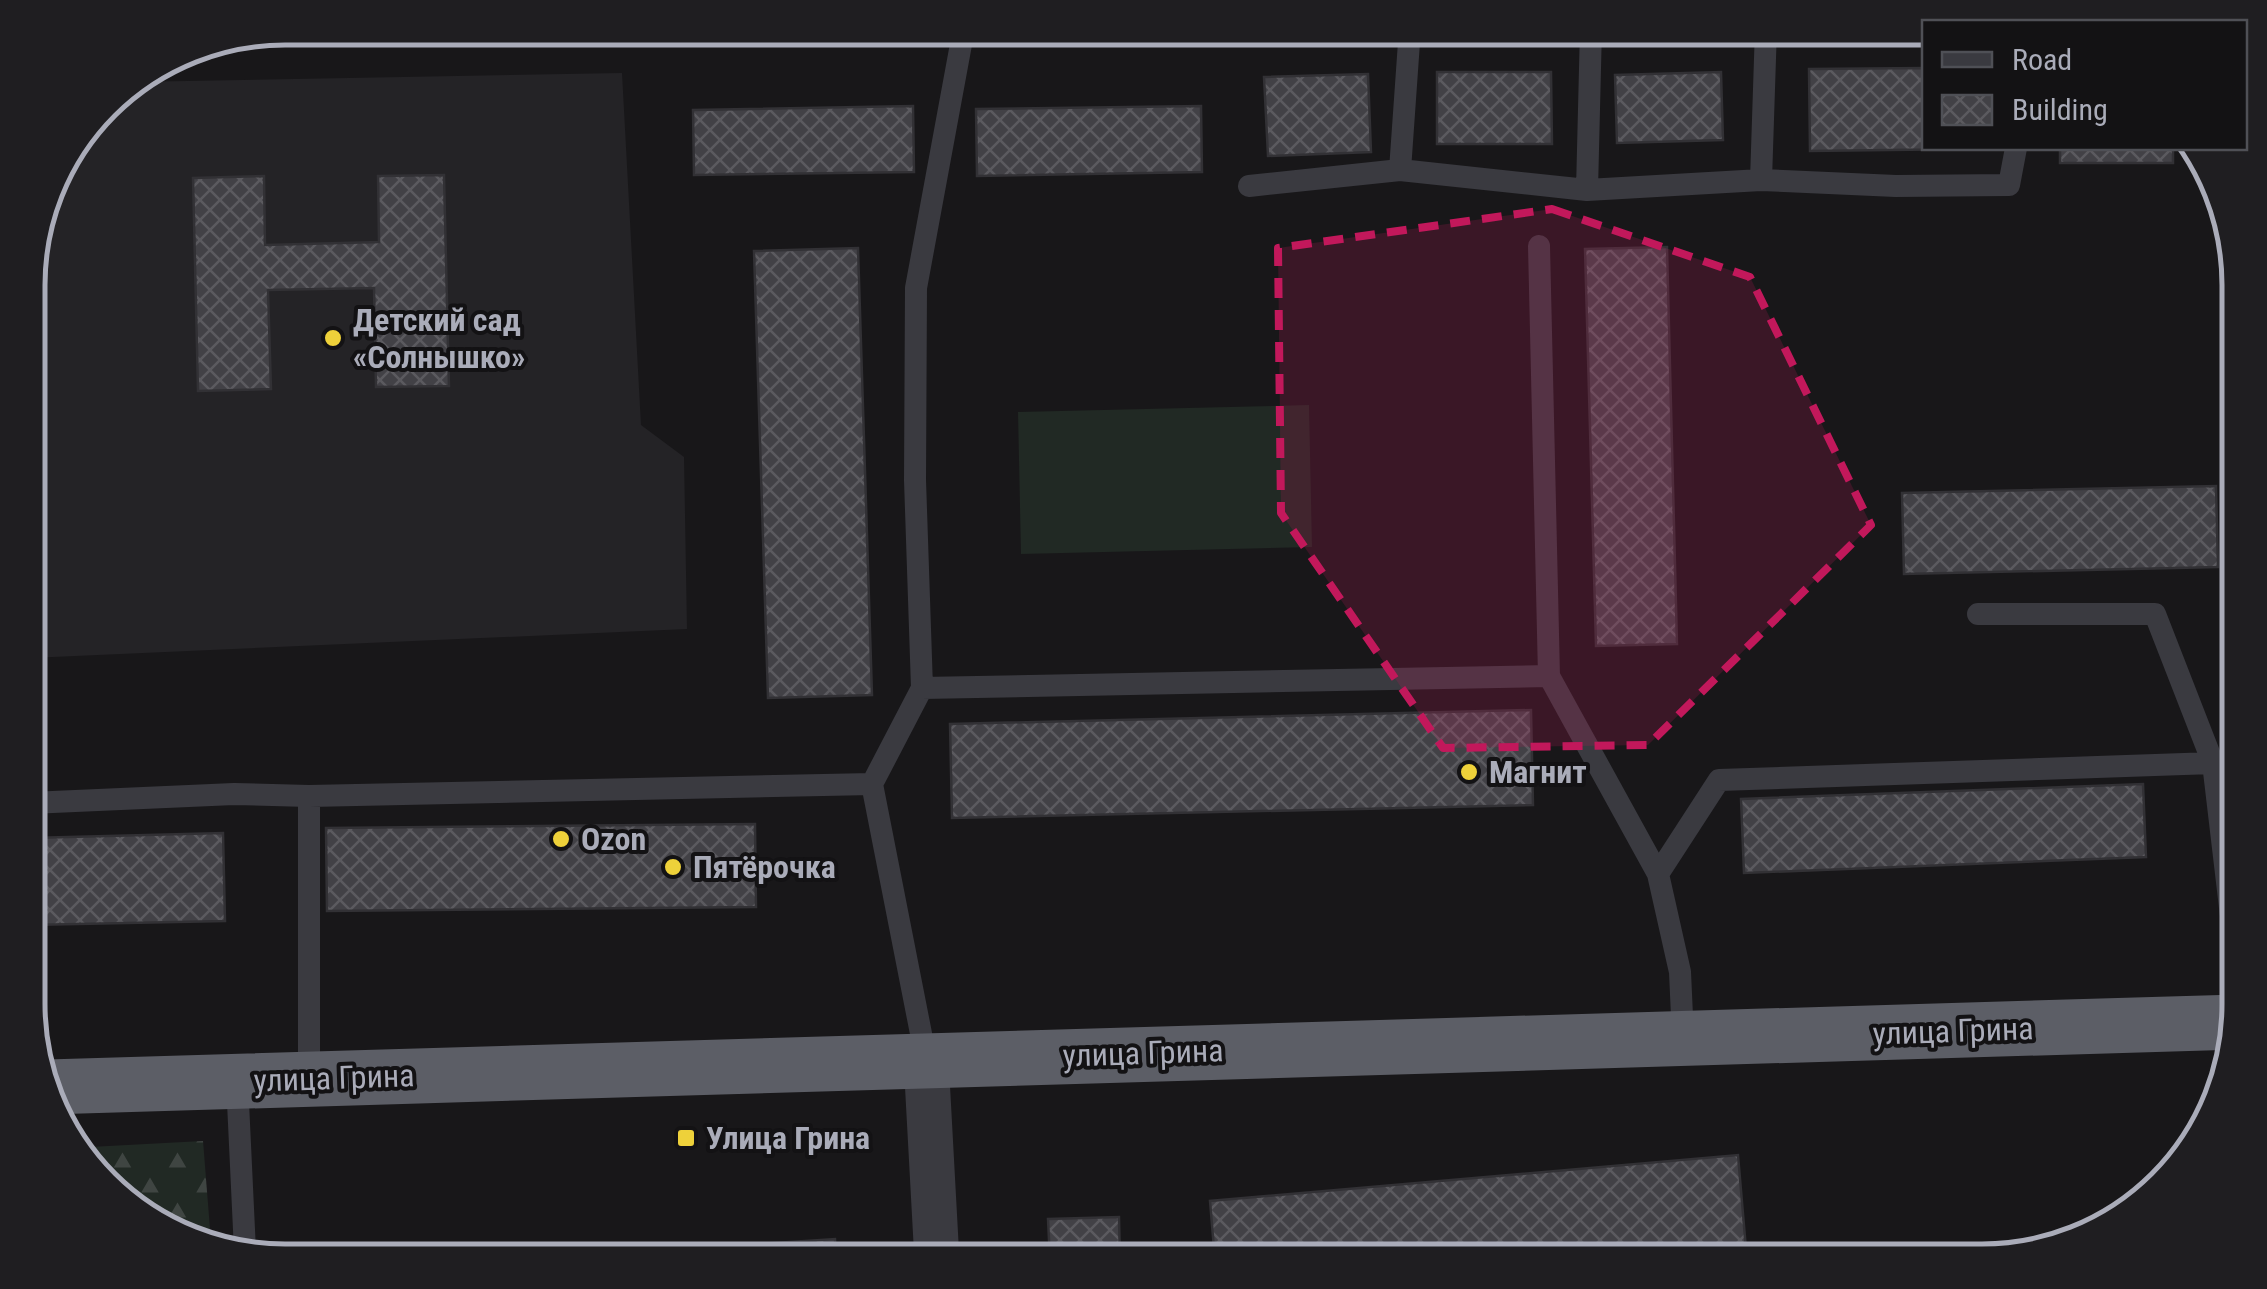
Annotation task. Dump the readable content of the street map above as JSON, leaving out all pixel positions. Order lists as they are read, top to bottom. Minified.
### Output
{"streets":{"highway":["улица Грина"]},"places":{"other":["Детский сад «Солнышко»","Магнит","Ozon","Пятёрочка"],"transit":["Улица Грина"]},"legend":["Road","Building"]}
